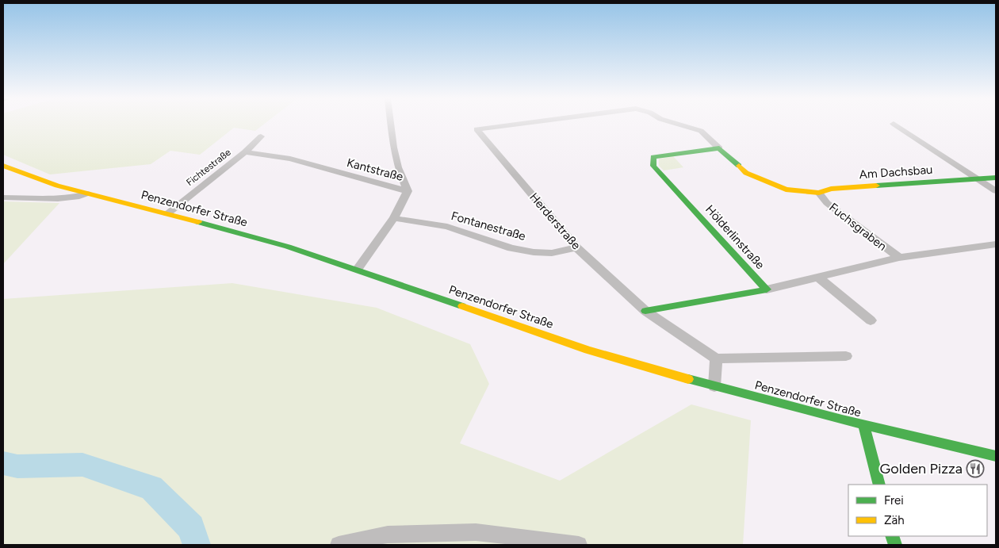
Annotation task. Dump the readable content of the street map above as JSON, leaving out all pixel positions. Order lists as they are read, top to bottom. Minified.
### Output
{"streets":{"main road":["Am Dachsbau","Penzendorfer Straße","Hölderlinstraße"],"street":["Fichtestraße","Kantstraße","Herderstraße","Fontanestraße","Fuchsgraben"]},"crossings":[["Fichtestraße","Kantstraße"],["Fichtestraße","Penzendorfer Straße"],["Kantstraße","Penzendorfer Straße"],["Kantstraße","Fontanestraße"],["Am Dachsbau","Fuchsgraben"],["Herderstraße","Fontanestraße"],["Herderstraße","Hölderlinstraße"],["Fuchsgraben","Hölderlinstraße"]],"places":{"restaurant":["Golden Pizza"]},"legend":["Frei","Zäh"]}
